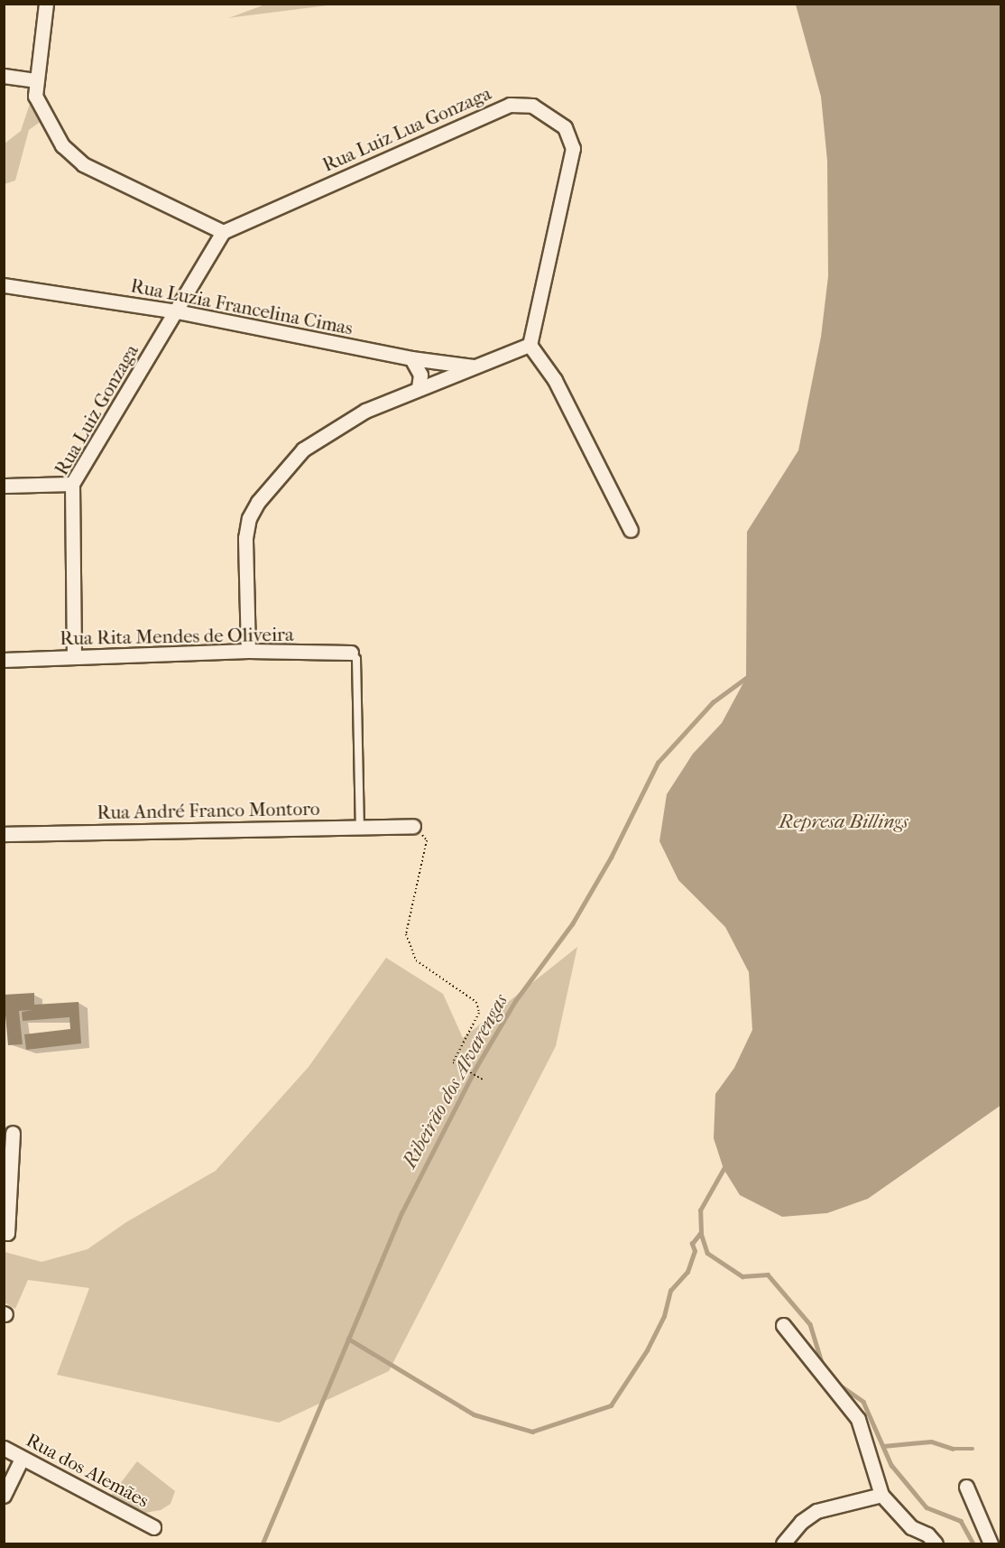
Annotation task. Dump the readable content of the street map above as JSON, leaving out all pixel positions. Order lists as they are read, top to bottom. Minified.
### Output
{"streets":{"street":["Rua Luiz Lua Gonzaga","Rua Luzia Francelina Cimas","Rua Luiz Gonzaga","Rua Rita Mendes de Oliveira","Rua André Franco Montoro","Rua dos Alemães"]},"crossings":[["Rua Luiz Lua Gonzaga","Rua Luiz Gonzaga"],["Rua Luzia Francelina Cimas","Rua Luiz Gonzaga"],["Rua Luiz Gonzaga","Rua Rita Mendes de Oliveira"]],"water":["Represa Billings","Ribeirão dos Alvarengas"]}
